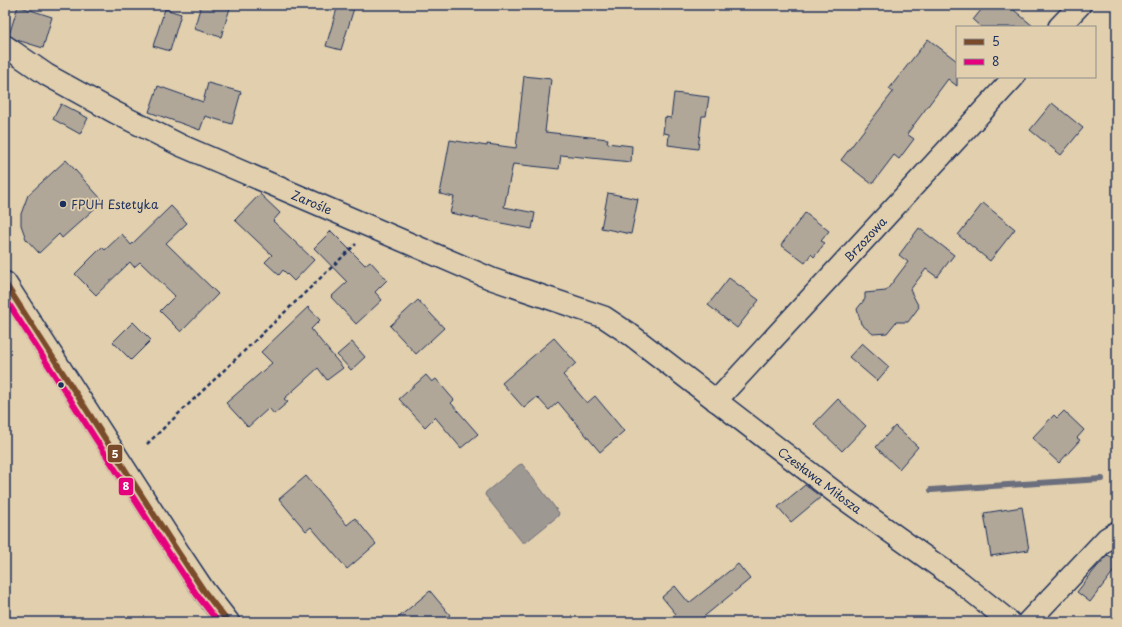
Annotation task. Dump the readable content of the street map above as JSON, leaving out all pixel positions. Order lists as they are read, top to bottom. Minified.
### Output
{"streets":{"street":["Zarośle","Brzozowa","Czesława Miłosza"]},"crossings":[["Zarośle","Czesława Miłosza"],["Brzozowa","Czesława Miłosza"]],"places":["FPUH Estetyka"],"lines":["transit line 5","transit line 8"],"legend":["5","8"]}
